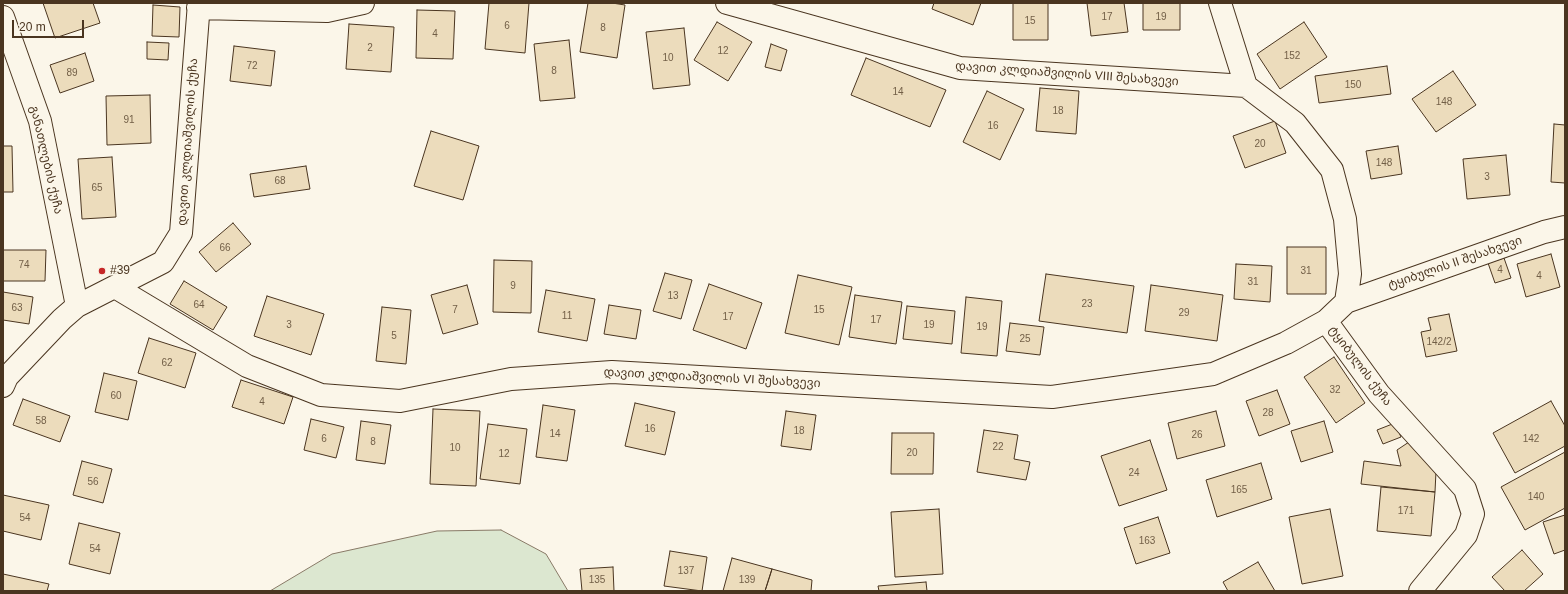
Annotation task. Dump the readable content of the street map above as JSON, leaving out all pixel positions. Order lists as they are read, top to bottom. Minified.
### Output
{"streets":{"street":["დავით კლდიაშვილის VIII შესახვევი","დავით კლდიაშვილის ქუჩა","განათლების ქუჩა","ტყიბულის II შესახვევი","ტყიბულის ქუჩა","დავით კლდიაშვილის VI შესახვევი"]},"crossings":[["დავით კლდიაშვილის ქუჩა","განათლების ქუჩა"],["დავით კლდიაშვილის ქუჩა","დავით კლდიაშვილის VI შესახვევი"],["ტყიბულის II შესახვევი","ტყიბულის ქუჩა"],["ტყიბულის ქუჩა","დავით კლდიაშვილის VI შესახვევი"]],"places":["#39"],"house_numbers":["17","19","15","6","8","4","2","12","152","10","72","8","89","150","14","148","18","91","16","20","148","3","68","65","66","74","4","31","4","31","9","13","23","64","63","7","15","29","11","17","17","3","19","19","5","25","142/2","62","32","60","4","28","58","16","18","14","26","6","142","8","22","10","20","12","24","56","165","140","171","54","163","54","137","135","139"],"scale_bar":"20 m"}
